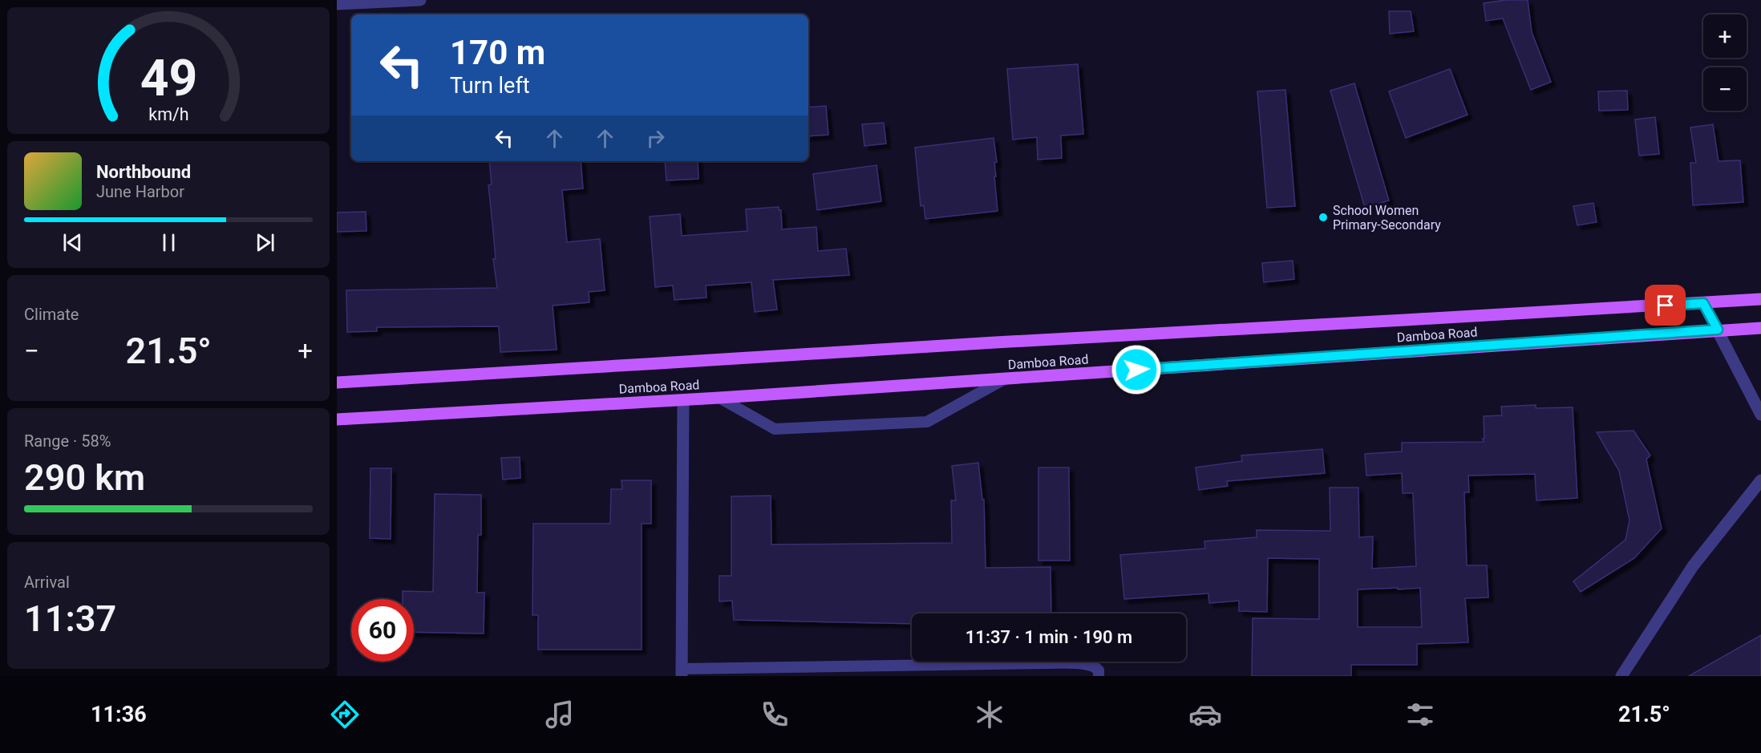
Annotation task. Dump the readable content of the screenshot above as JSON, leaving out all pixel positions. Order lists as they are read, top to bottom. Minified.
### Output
{"streets":{"main road":["Damboa Road"]},"places":["School Women Primary-Secondary"],"page":{"map_buttons":["+","−"],"turn":["170 m","Turn left"],"song":["Northbound","June Harbor"],"tile":["Climate",["Range · 58%","290 km"],["Arrival","11:37"]],"heat":["−","21.5°","+"],"limit":"60","trip":"11:37 · 1 min · 190 m","tabs":["11:36","21.5°"],"gauge":["49","km/h"]}}
